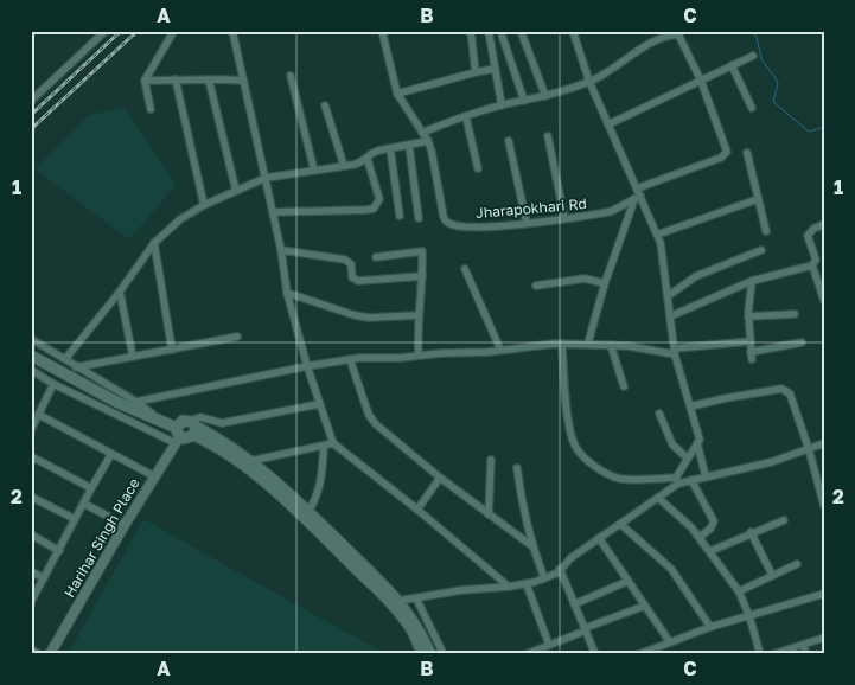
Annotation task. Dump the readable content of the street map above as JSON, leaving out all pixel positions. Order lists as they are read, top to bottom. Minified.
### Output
{"streets":{"street":["Jharapokhari Rd","Harihar Singh Place"]},"grid":{"columns":["A","B","C"],"rows":["1","2"]}}
